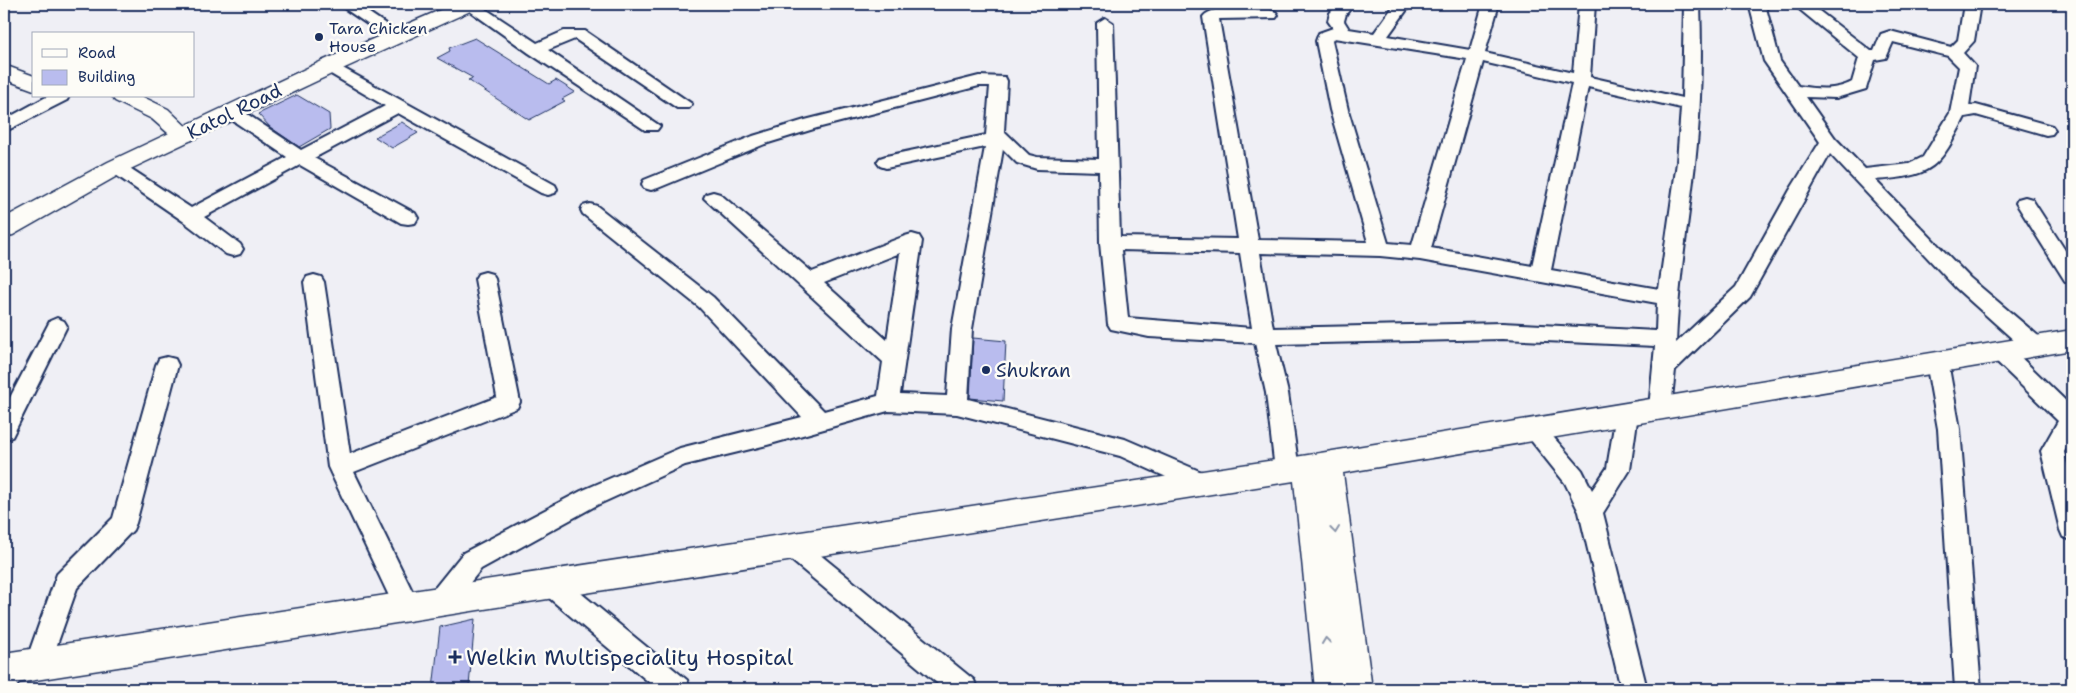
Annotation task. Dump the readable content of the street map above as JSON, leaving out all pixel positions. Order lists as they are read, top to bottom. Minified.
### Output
{"streets":{"street":["Katol Road"]},"places":{"other":["Tara Chicken House","Shukran"],"health":["Welkin Multispeciality Hospital"]},"legend":["Road","Building"]}
